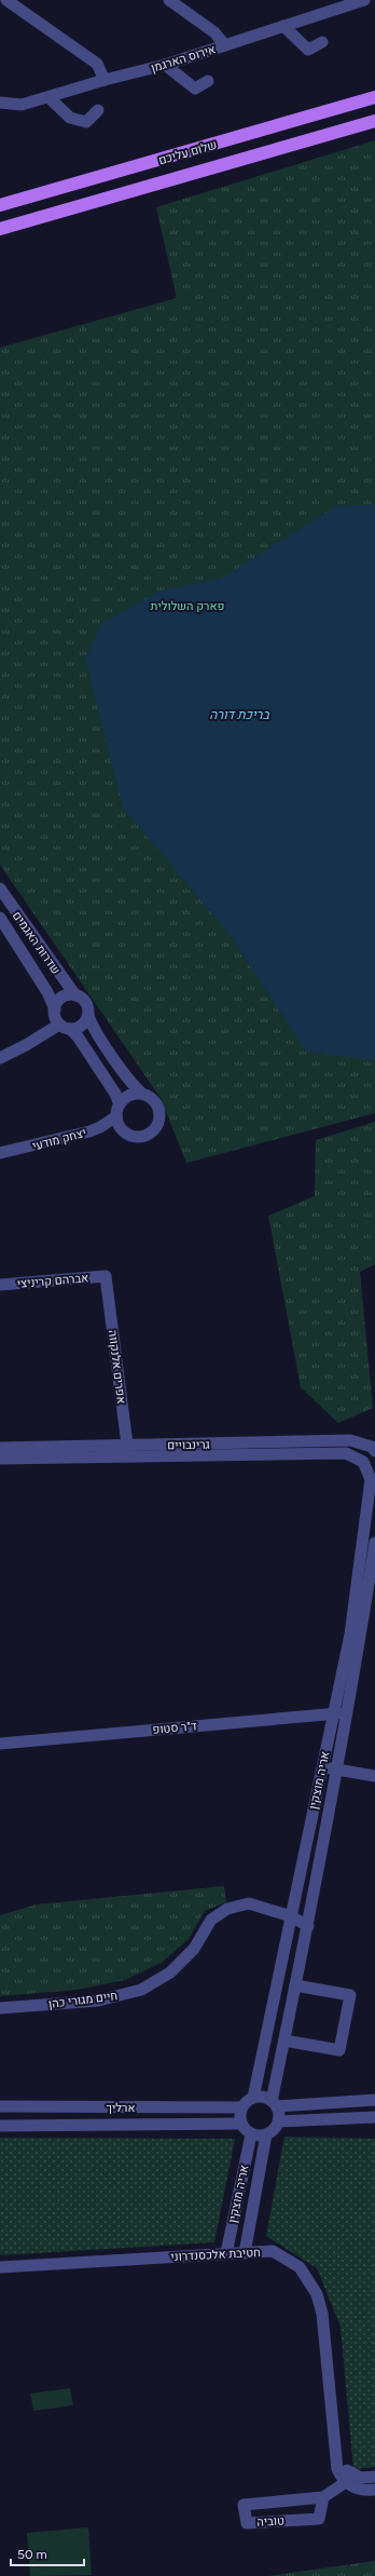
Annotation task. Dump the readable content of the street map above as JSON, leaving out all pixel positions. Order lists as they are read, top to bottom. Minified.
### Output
{"streets":{"main road":["שלום עליכם"],"street":["אירוס הארגמן","שדרות האגמים","יצחק מודעי","אברהם קריניצי","אפרים אלנקווה","גרינבויים","ד\"ר סטופ","אריה מוצקין","חיים מגורי כהן","ארליך","חטיבת אלכסנדרוני","טוביה"]},"crossings":[["אברהם קריניצי","אפרים אלנקווה"],["אפרים אלנקווה","גרינבויים"],["גרינבויים","אריה מוצקין"],["ד\"ר סטופ","אריה מוצקין"],["אריה מוצקין","חיים מגורי כהן"],["אריה מוצקין","ארליך"],["אריה מוצקין","חטיבת אלכסנדרוני"],["חטיבת אלכסנדרוני","טוביה"]],"water":["בריכת דורה"],"parks":["פארק השלולית"],"scale_bar":"50 m"}
